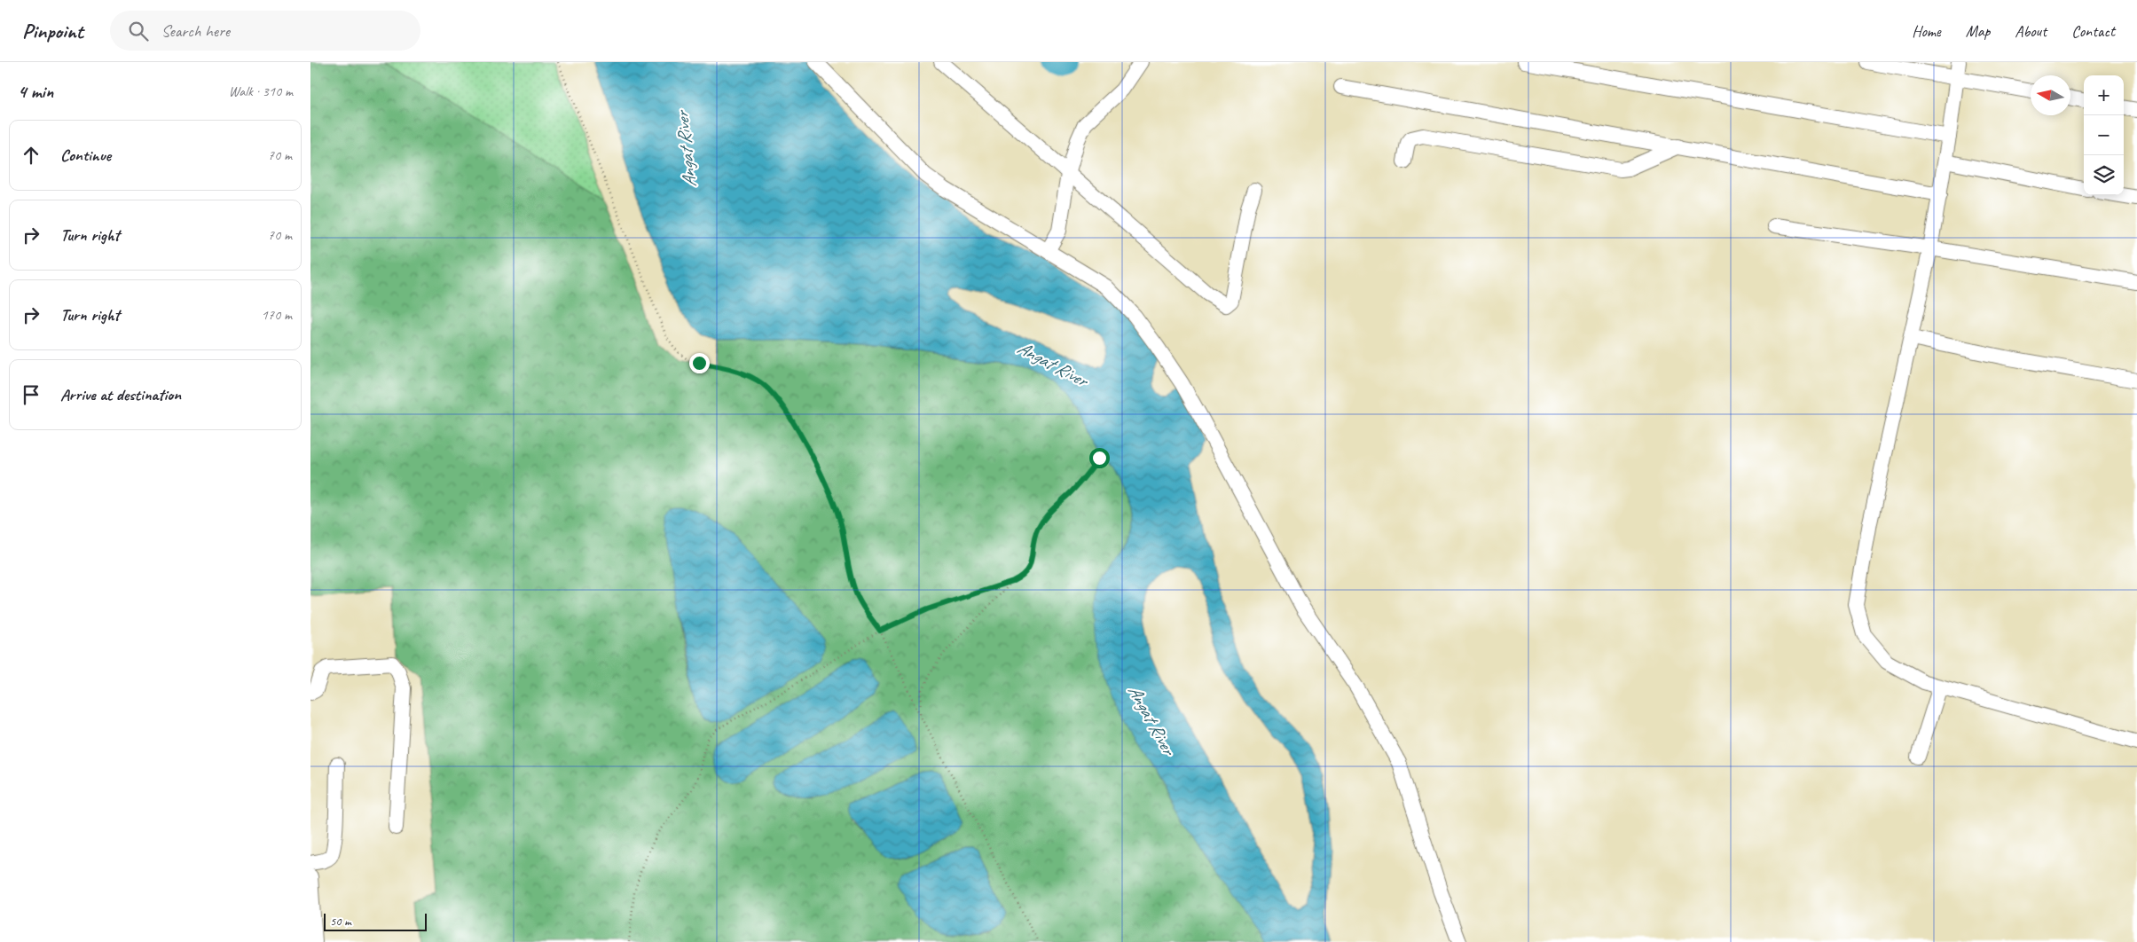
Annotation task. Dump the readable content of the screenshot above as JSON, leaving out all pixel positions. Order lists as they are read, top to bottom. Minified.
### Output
{"water":["Angat River"],"scale_bar":"50 m","north":"left","page":{"header":"Pinpoint","search":"Search here","nav":["Home","Map","About","Contact"],"heading":["4 min","Walk · 310 m"],"map_buttons":["+","−"],"list":[["Continue","70 m"],["Turn right","70 m"],["Turn right","170 m"],"Arrive at destination"],"scale":"50 m"}}
